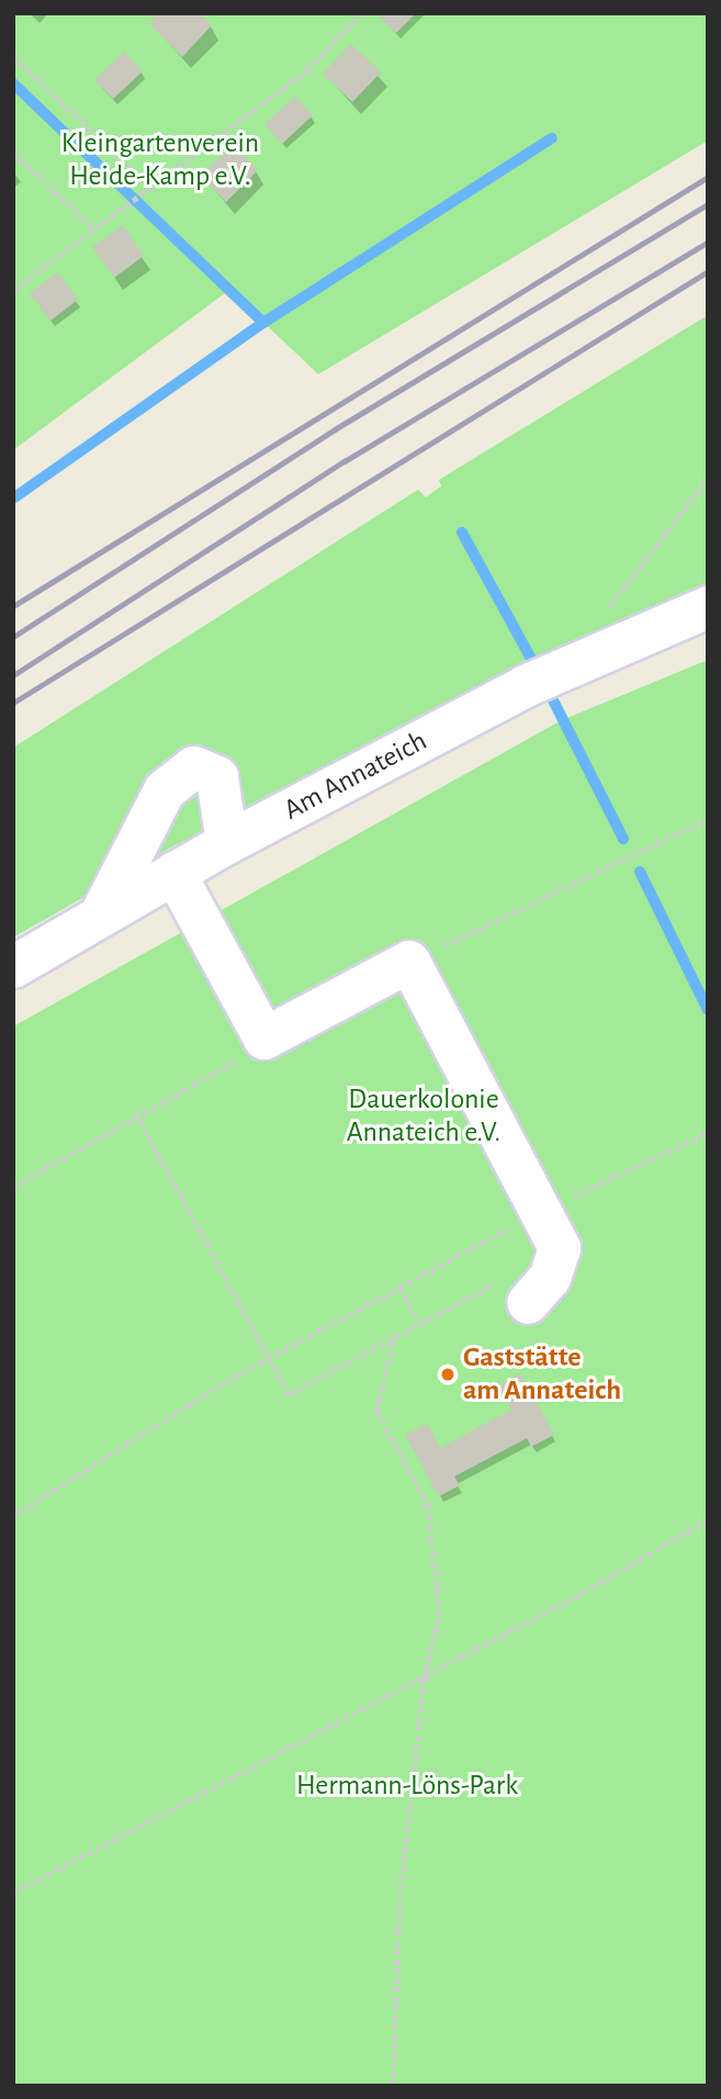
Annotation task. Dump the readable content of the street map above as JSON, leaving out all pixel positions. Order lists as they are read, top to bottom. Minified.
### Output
{"streets":{"street":["Am Annateich"]},"parks":["Kleingartenverein Heide-Kamp e.V.","Dauerkolonie Annateich e.V.","Hermann-Löns-Park"],"places":["Gaststätte am Annateich"]}
